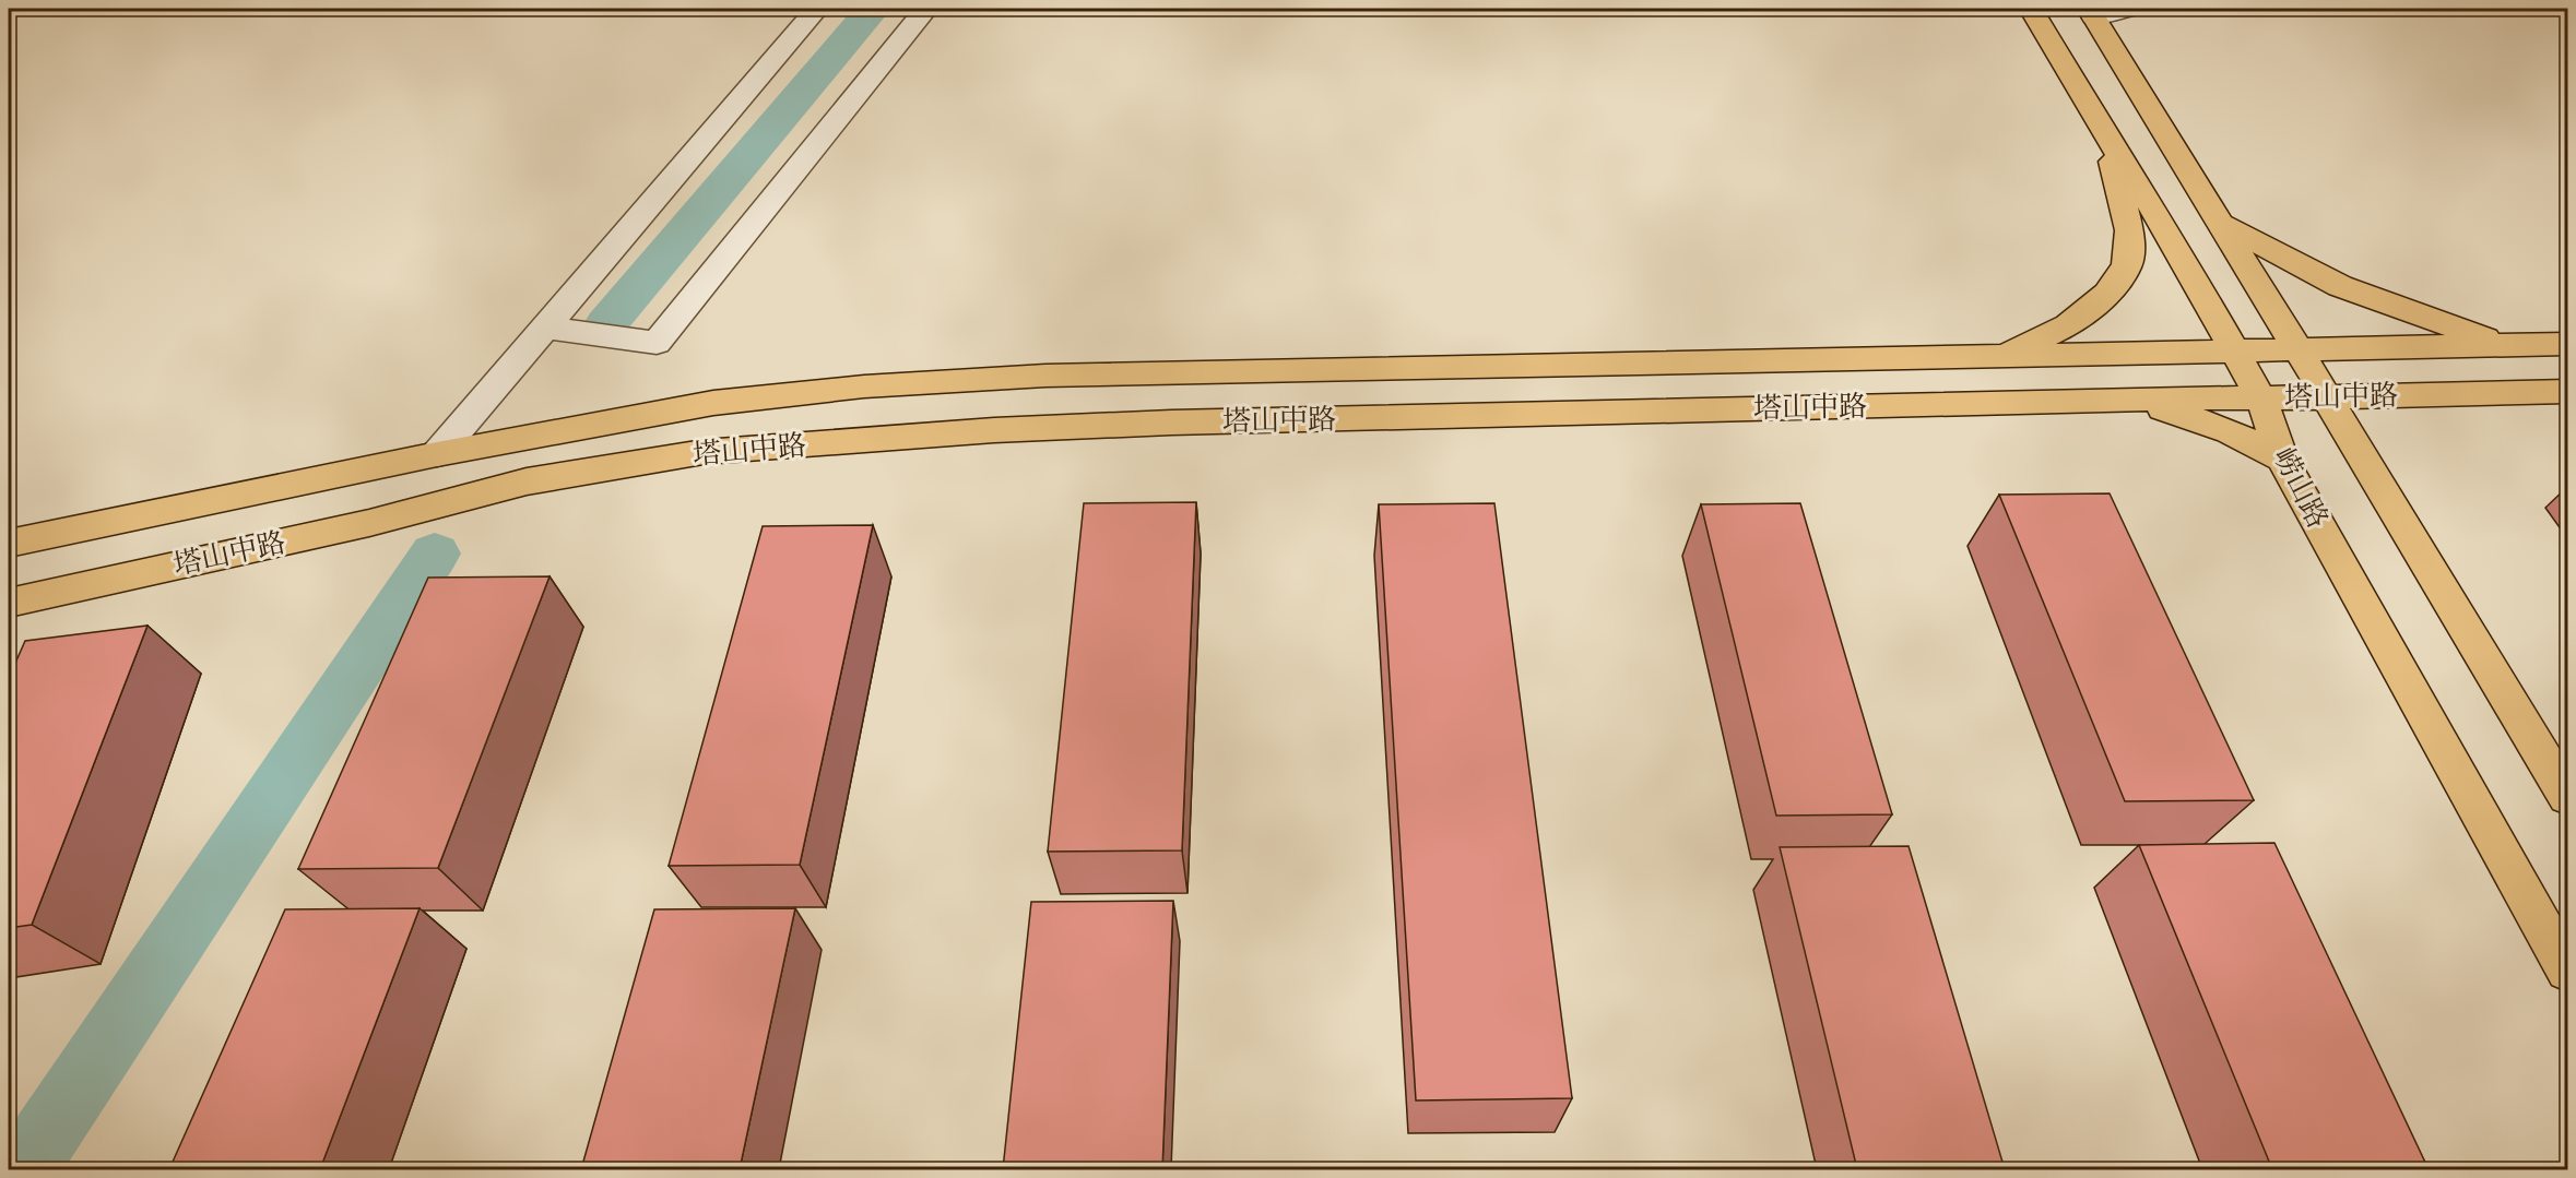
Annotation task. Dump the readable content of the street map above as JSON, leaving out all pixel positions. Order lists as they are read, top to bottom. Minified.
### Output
{"streets":{"main road":["塔山中路","崂山路"]},"crossings":[["塔山中路","崂山路"]]}
